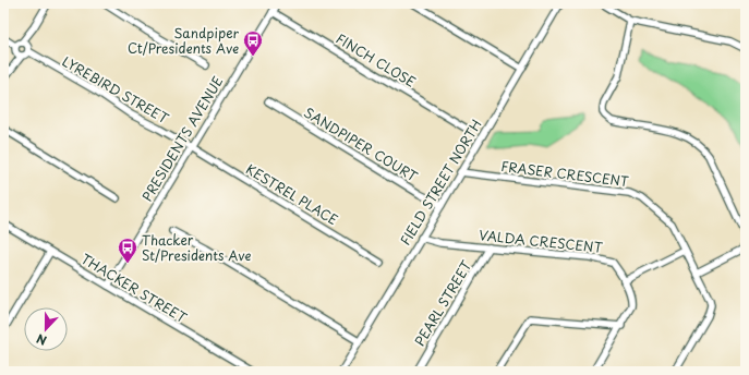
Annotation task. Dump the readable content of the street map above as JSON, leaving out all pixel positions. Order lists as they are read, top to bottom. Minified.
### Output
{"streets":{"street":["FINCH CLOSE","LYREBIRD STREET","PRESIDENTS AVENUE","SANDPIPER COURT","FRASER CRESCENT","FIELD STREET NORTH","KESTREL PLACE","VALDA CRESCENT","THACKER STREET","PEARL STREET"]},"crossings":[["FINCH CLOSE","PRESIDENTS AVENUE"],["LYREBIRD STREET","PRESIDENTS AVENUE"],["LYREBIRD STREET","KESTREL PLACE"],["PRESIDENTS AVENUE","KESTREL PLACE"],["PRESIDENTS AVENUE","THACKER STREET"],["SANDPIPER COURT","FIELD STREET NORTH"],["FRASER CRESCENT","FIELD STREET NORTH"],["FIELD STREET NORTH","VALDA CRESCENT"],["VALDA CRESCENT","PEARL STREET"]],"places":{"bus stop":["Sandpiper Ct/Presidents Ave","Thacker St/Presidents Ave"]},"north":"bottom"}
